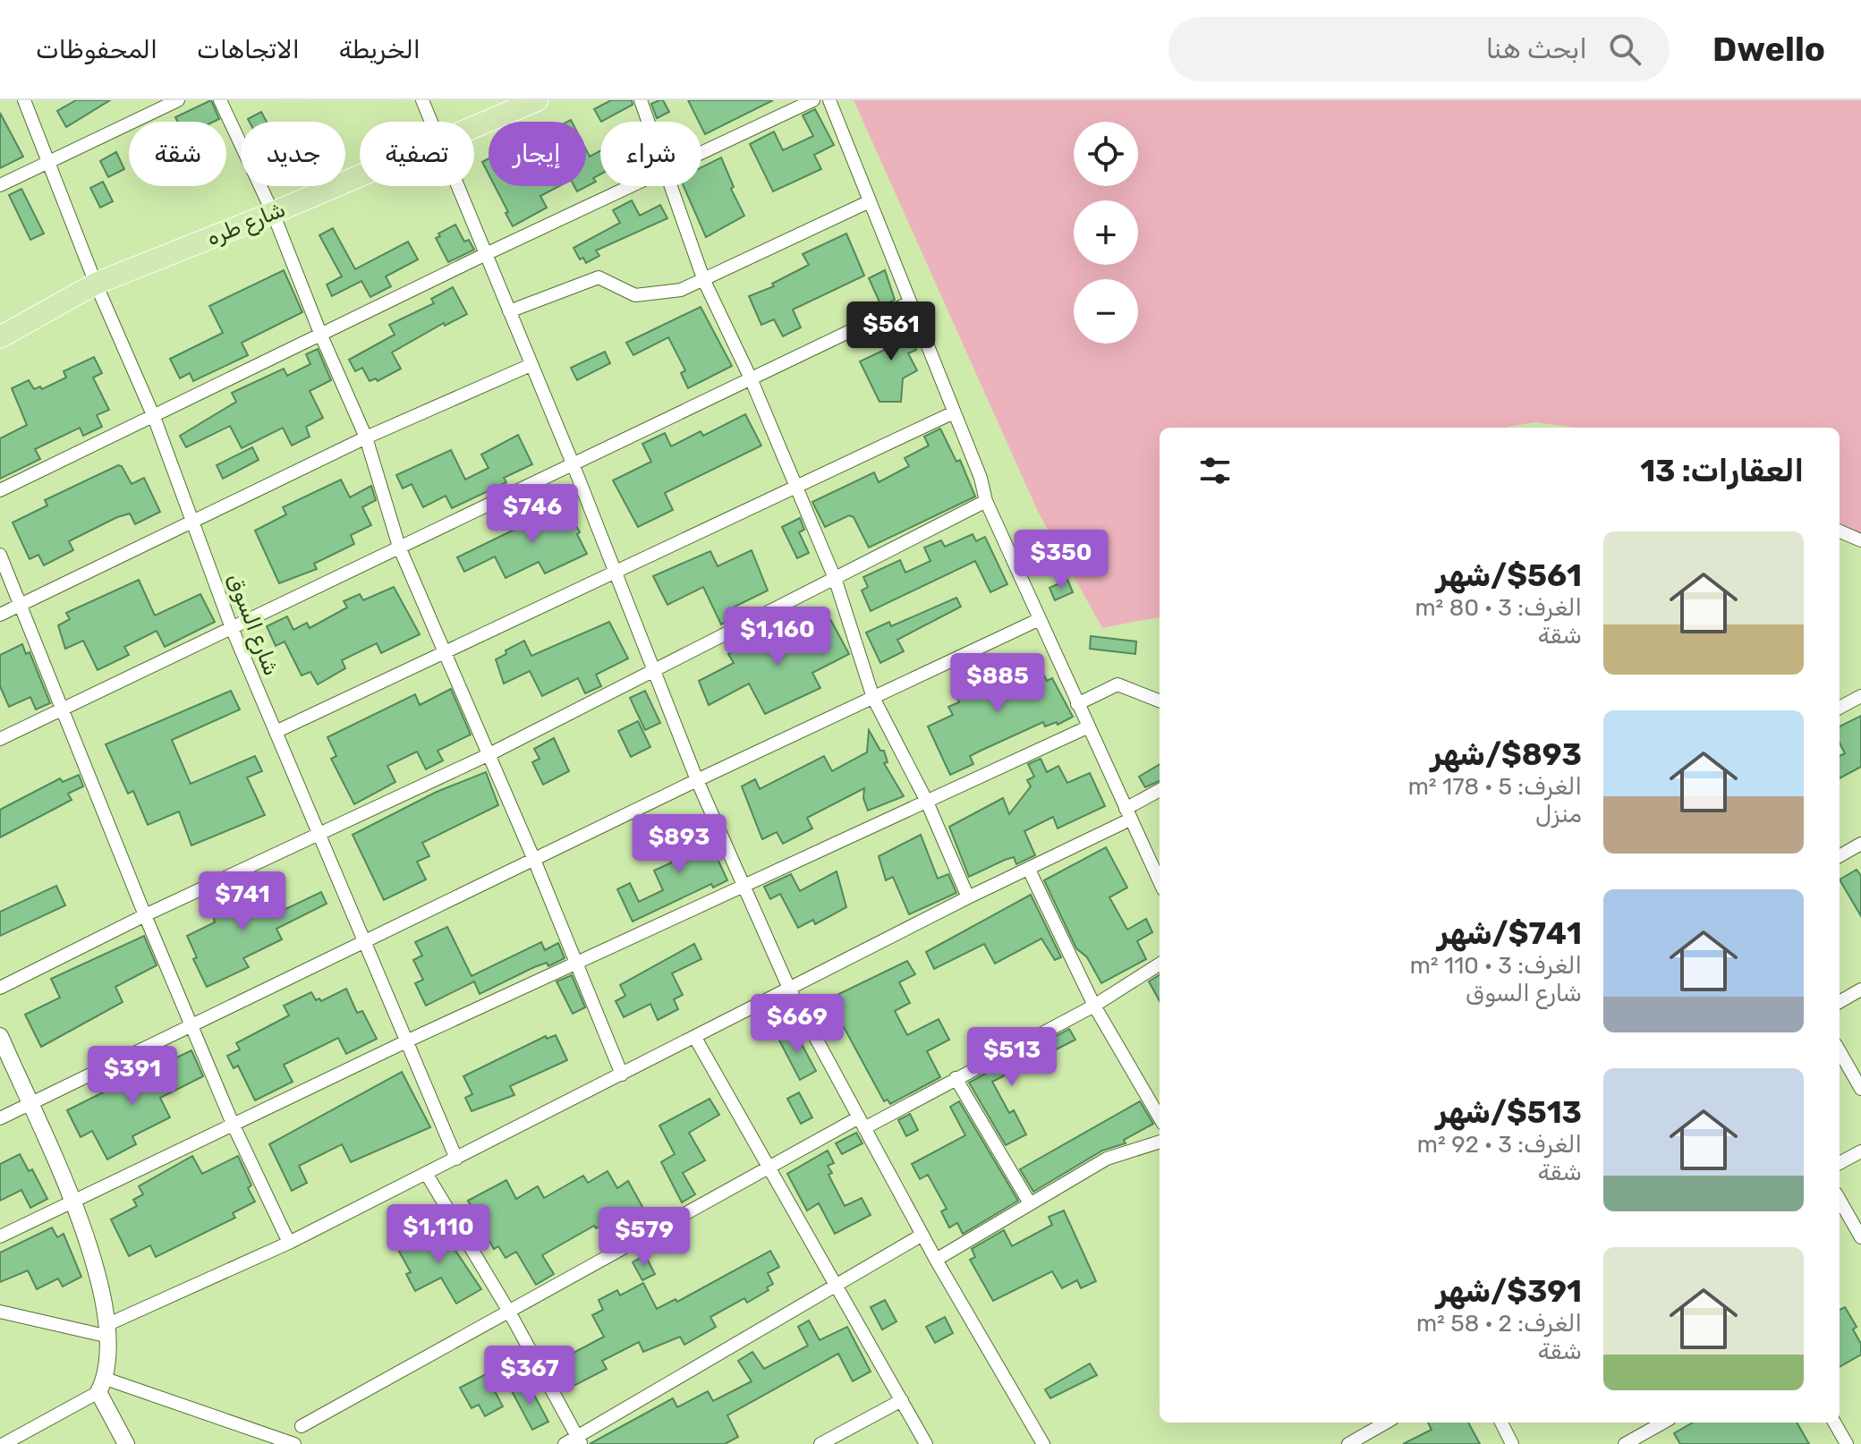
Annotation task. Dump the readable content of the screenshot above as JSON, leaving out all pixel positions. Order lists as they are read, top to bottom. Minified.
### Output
{"streets":{"main road":["شارع طره"],"street":["شارع السوق"]},"crossings":[["شارع طره","شارع السوق"]],"page":{"header":"Dwello","search":"ابحث هنا","nav":["الخريطة","الاتجاهات","المحفوظات"],"map_buttons":["+","−"],"chip":["شراء","إيجار","تصفية","جديد","شقة"],"price":["$561","$746","$350","$1,160","$885","$893","$741","$669","$513","$391","$1,110","$579","$367"],"heading":"العقارات: 13","list":[{"name":"$561/شهر","note":"الغرف: 3 · 80 m² · شقة"},{"name":"$893/شهر","note":"الغرف: 5 · 178 m² · منزل"},{"name":"$741/شهر","note":"الغرف: 3 · 110 m² · شارع السوق"},{"name":"$513/شهر","note":"الغرف: 3 · 92 m² · شقة"},{"name":"$391/شهر","note":"الغرف: 2 · 58 m² · شقة"}]}}
